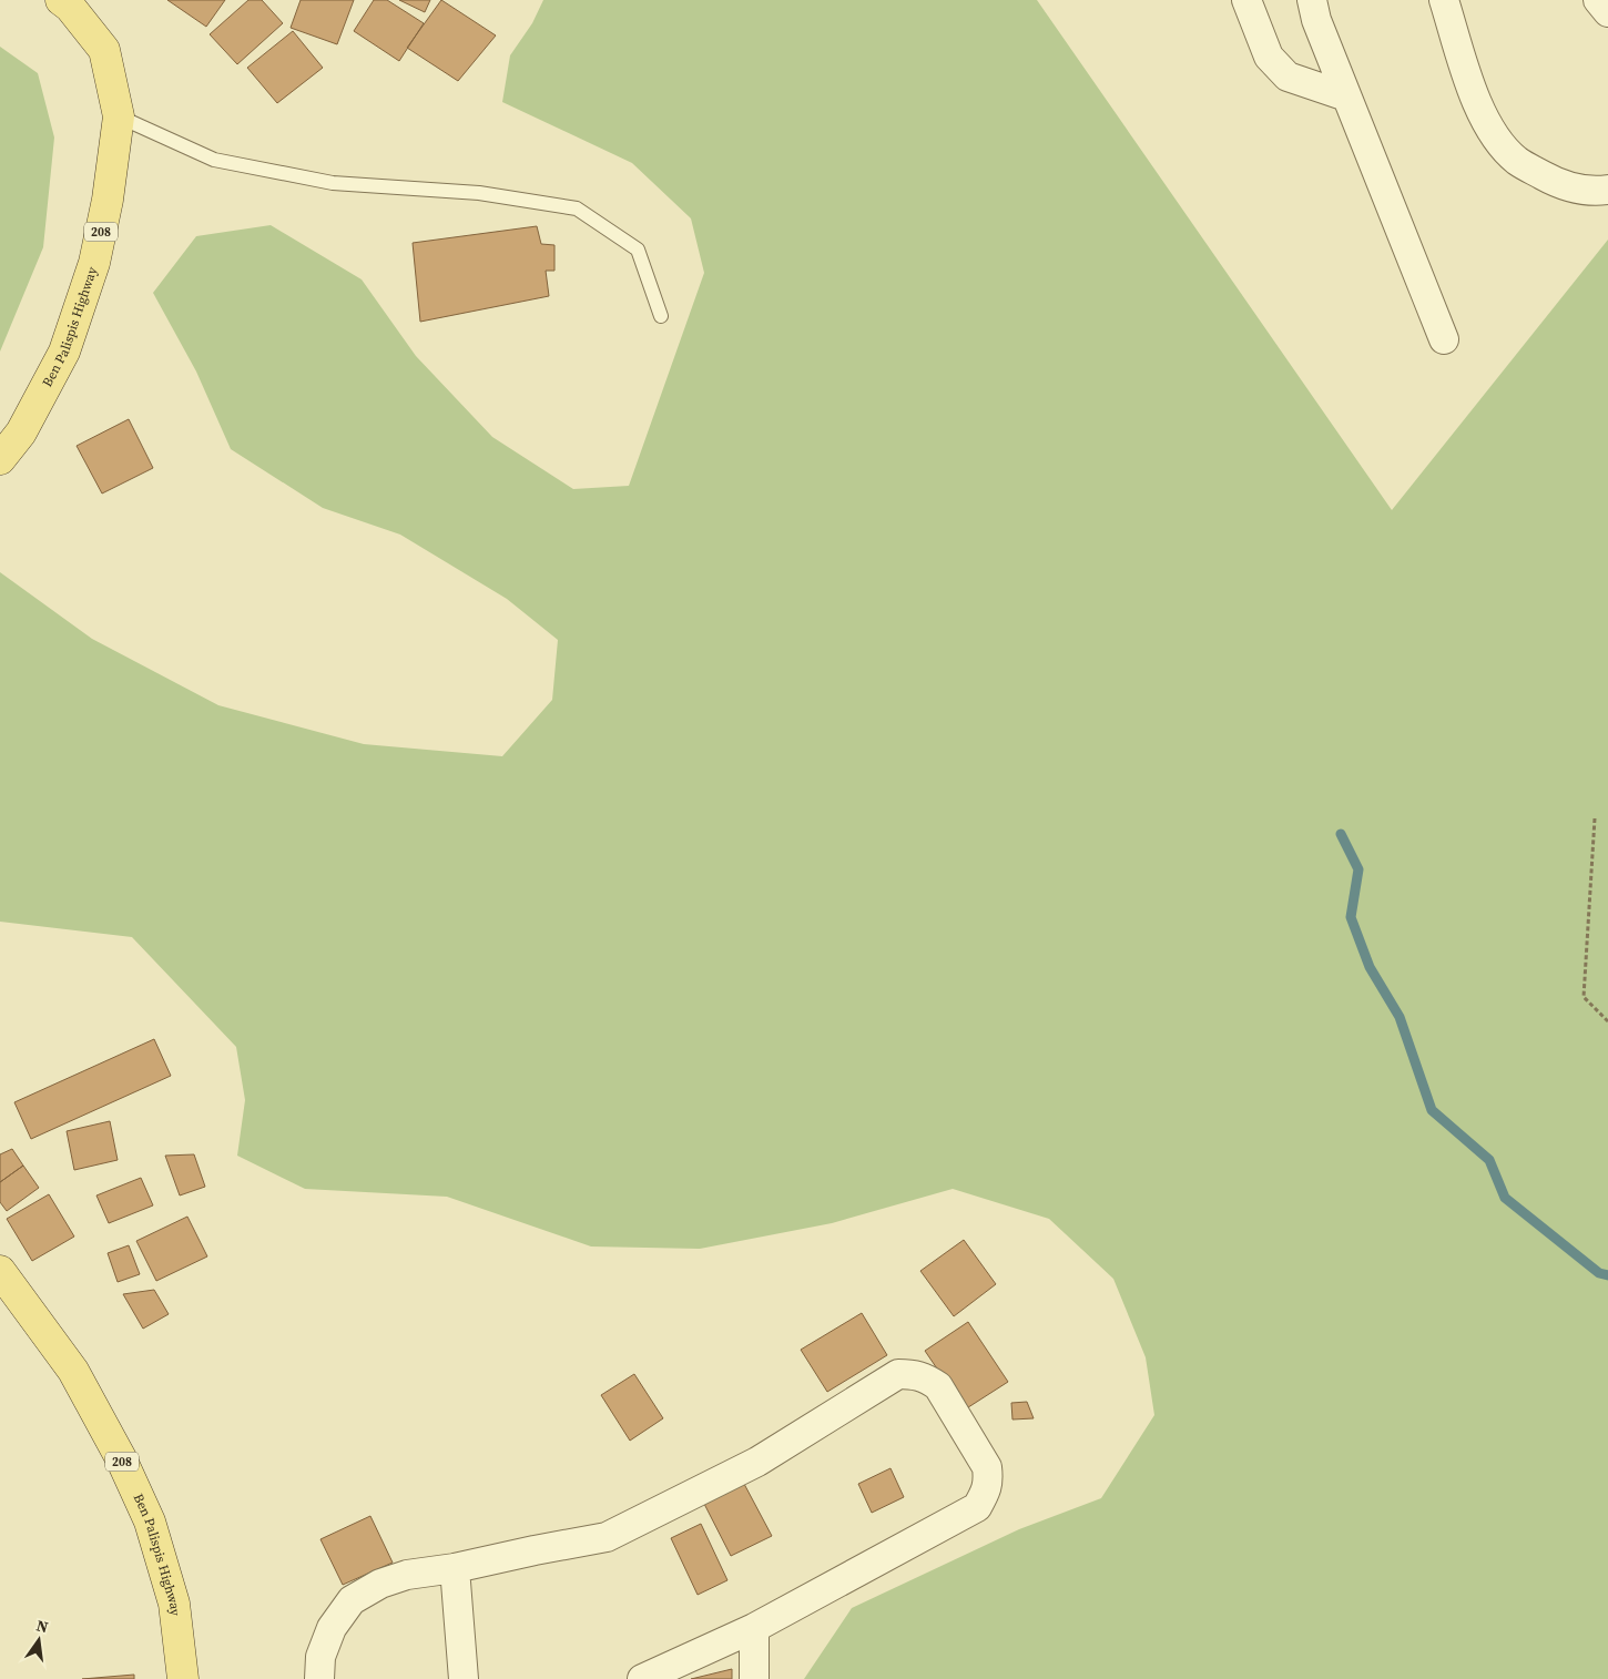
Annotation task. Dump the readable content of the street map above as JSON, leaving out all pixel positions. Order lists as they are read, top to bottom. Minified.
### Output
{"streets":{"main road":["208","Ben Palispis Highway"]},"north":"top"}
